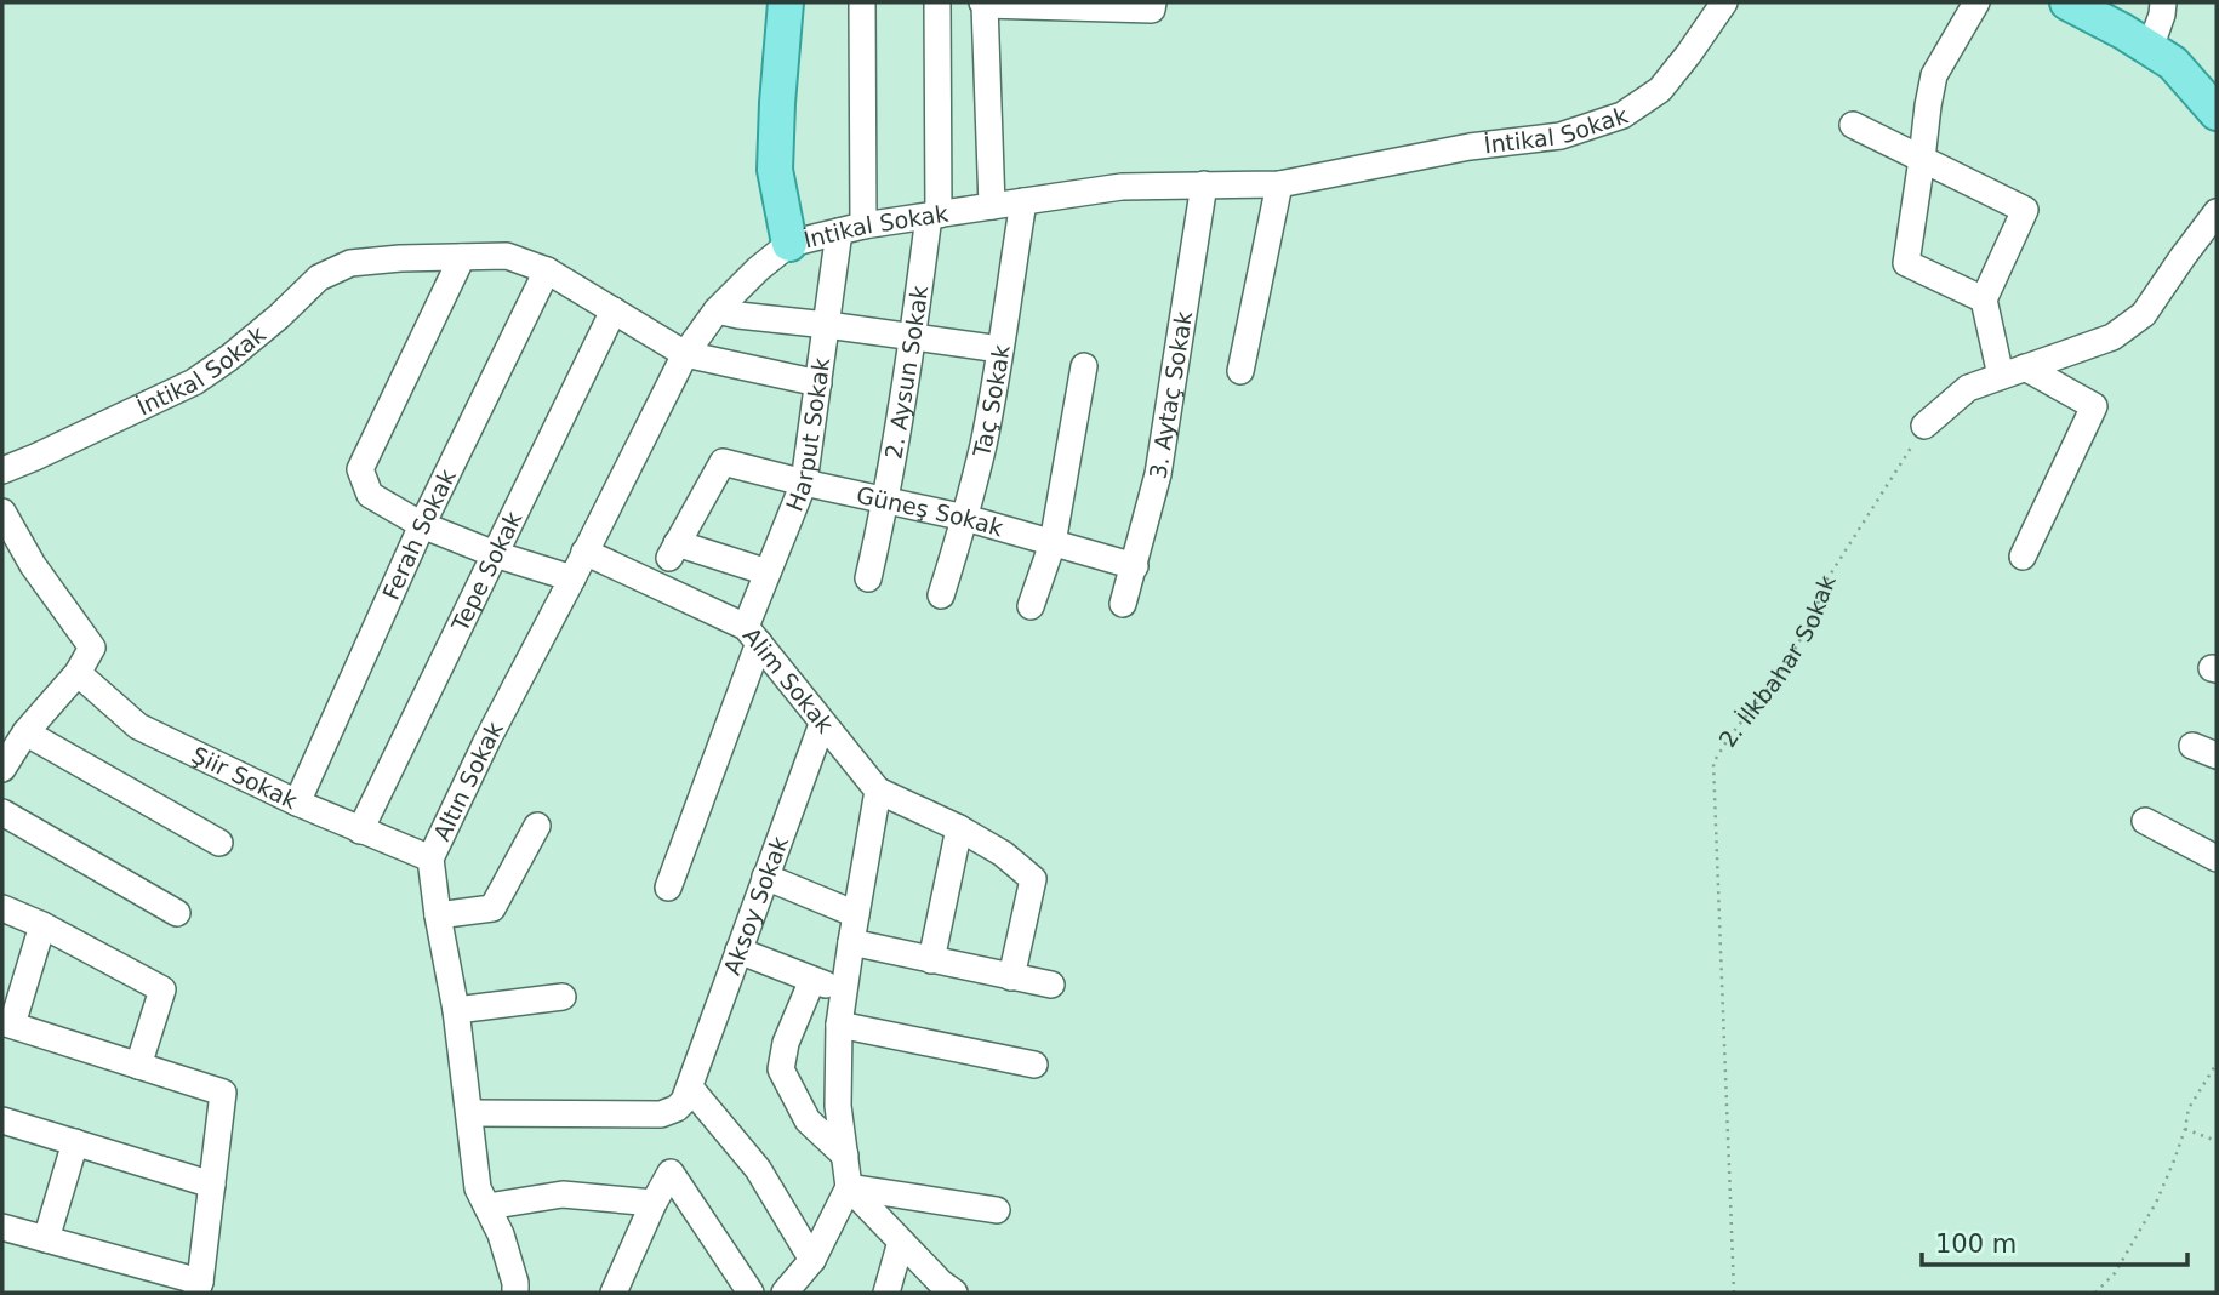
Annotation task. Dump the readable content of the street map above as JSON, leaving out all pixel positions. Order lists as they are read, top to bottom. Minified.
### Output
{"streets":{"street":["İntikal Sokak","2. Aysun Sokak","3. Aytaç Sokak","Taç Sokak","Harput Sokak","Güneş Sokak","Ferah Sokak","Tepe Sokak","Alim Sokak","Şiir Sokak","Altın Sokak","Aksoy Sokak"],"path":["2. İlkbahar Sokak"]},"crossings":[["İntikal Sokak","2. Aysun Sokak"],["İntikal Sokak","3. Aytaç Sokak"],["İntikal Sokak","Taç Sokak"],["İntikal Sokak","Harput Sokak"],["İntikal Sokak","Ferah Sokak"],["İntikal Sokak","Tepe Sokak"],["İntikal Sokak","Altın Sokak"],["2. Aysun Sokak","Güneş Sokak"],["3. Aytaç Sokak","Güneş Sokak"],["Taç Sokak","Güneş Sokak"],["Harput Sokak","Güneş Sokak"],["Harput Sokak","Alim Sokak"],["Ferah Sokak","Şiir Sokak"],["Tepe Sokak","Şiir Sokak"],["Alim Sokak","Altın Sokak"],["Alim Sokak","Aksoy Sokak"],["Şiir Sokak","Altın Sokak"]],"scale_bar":"100 m"}
